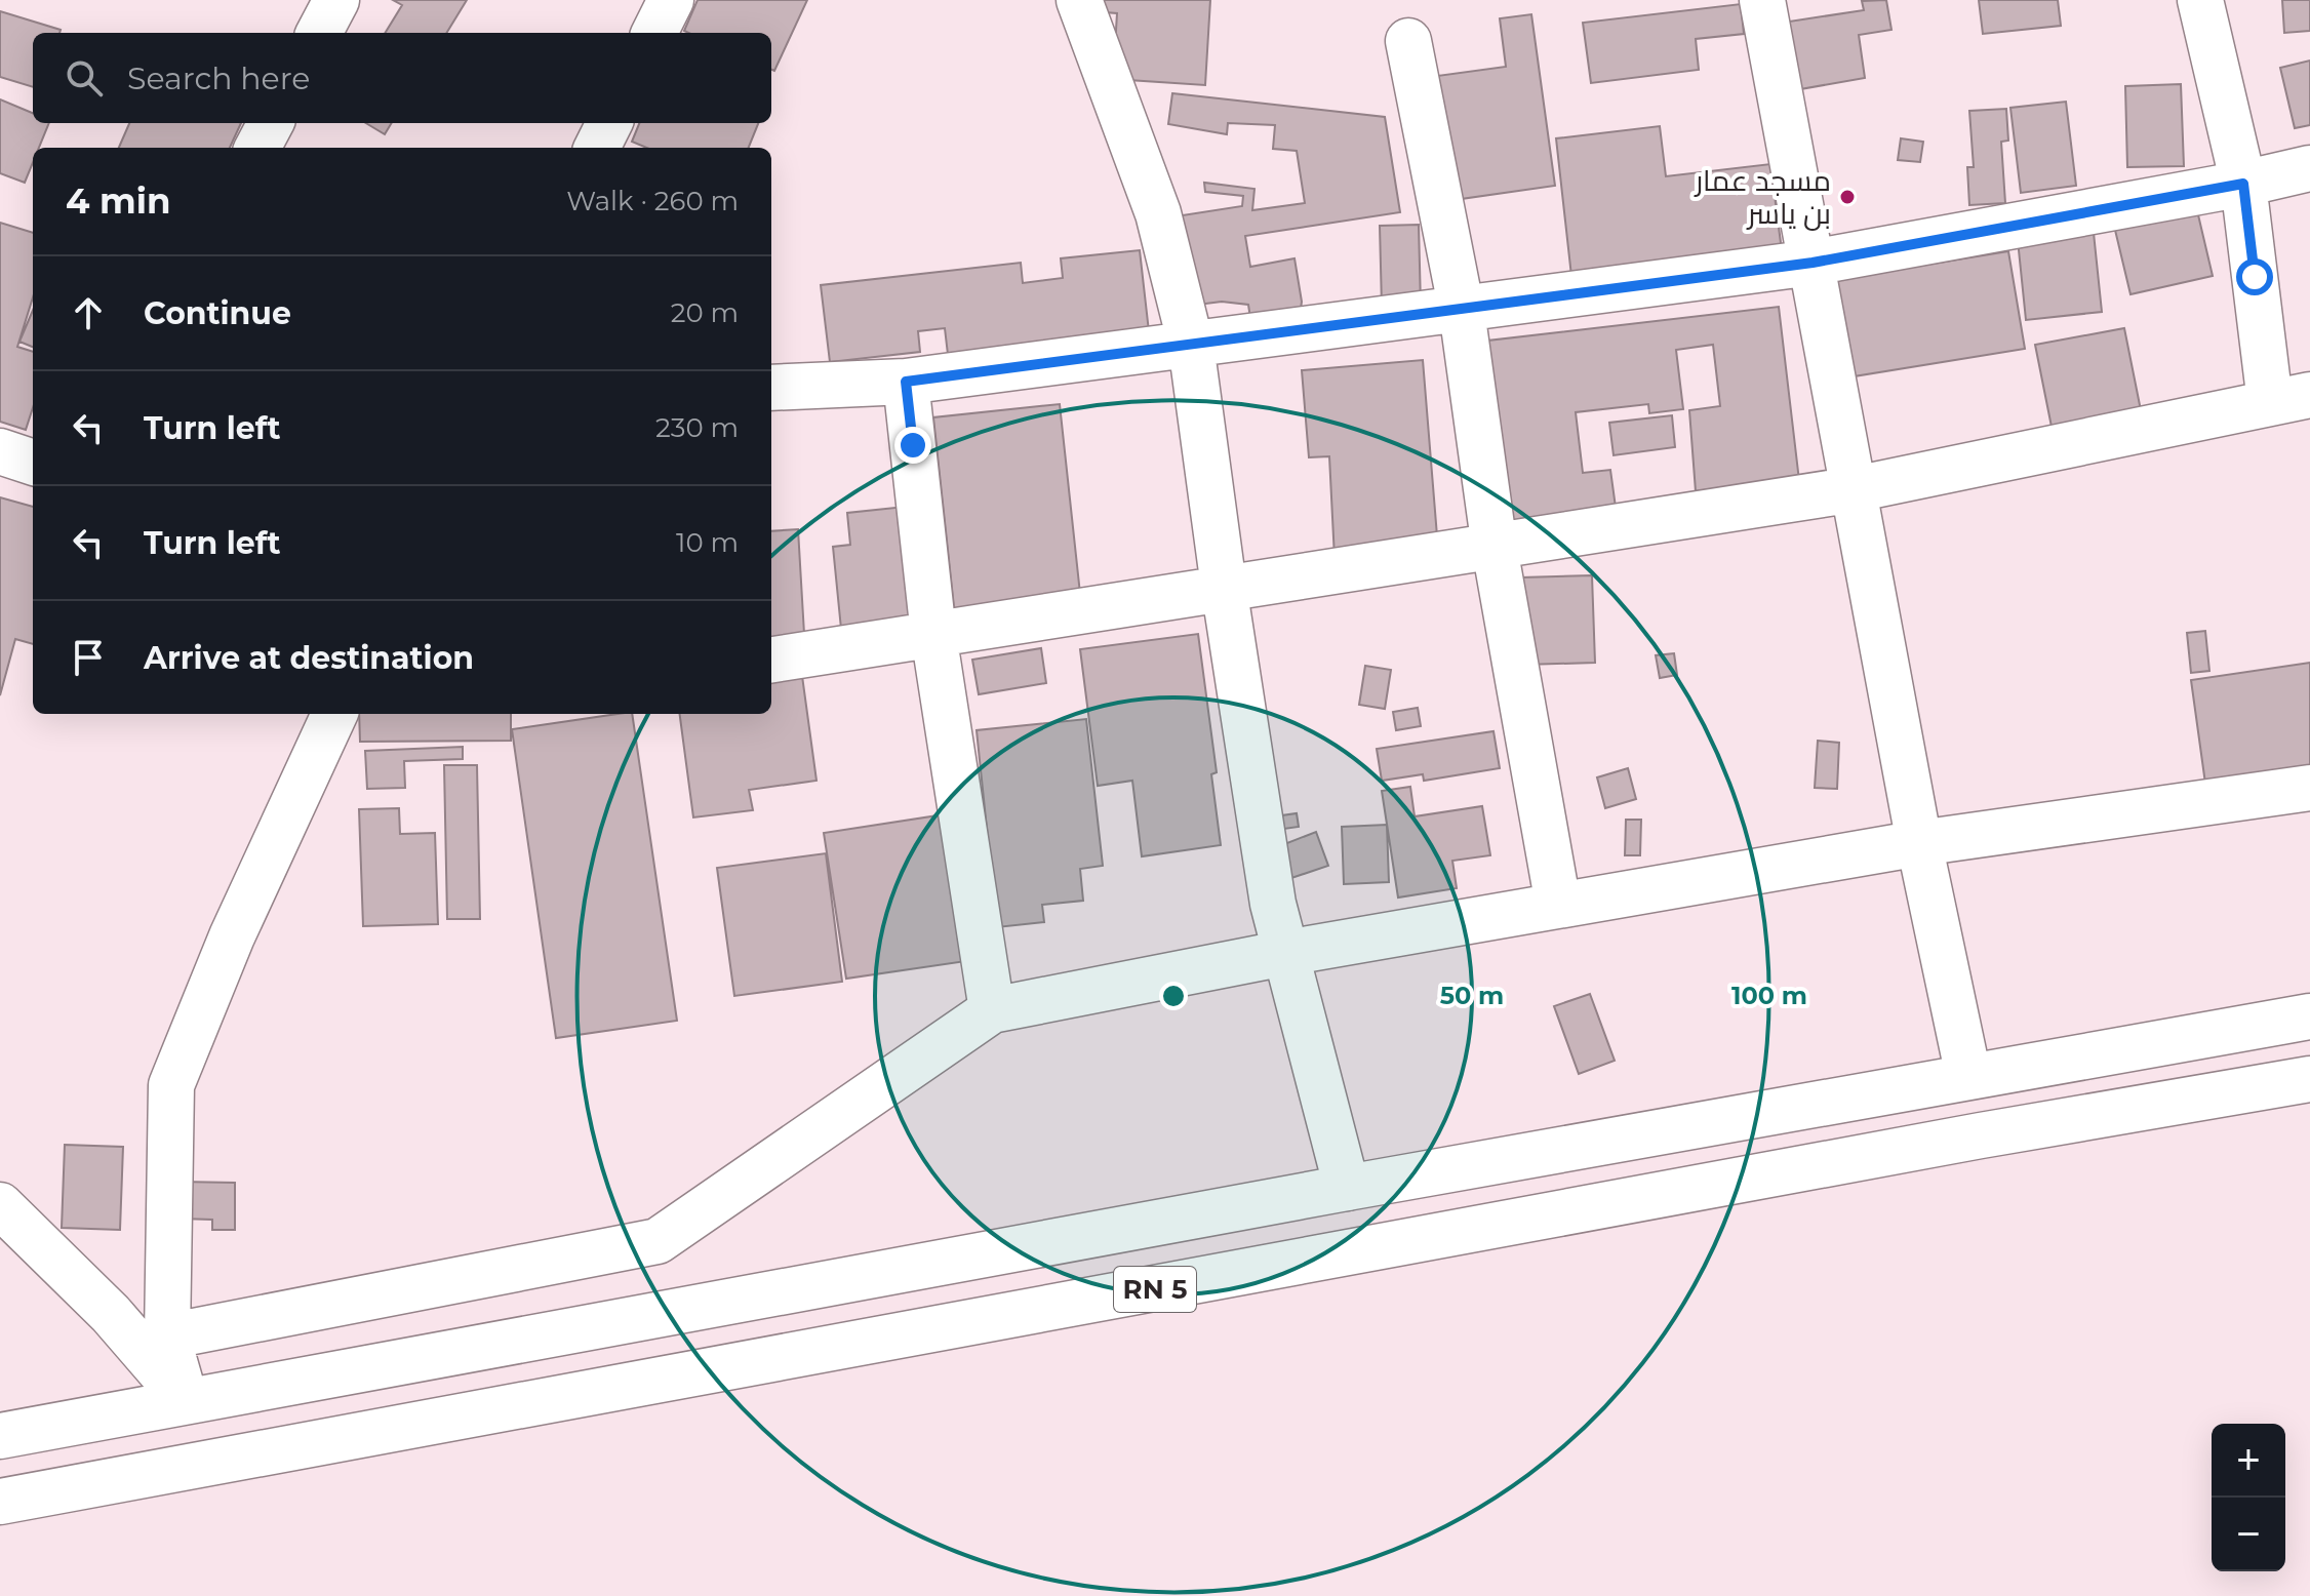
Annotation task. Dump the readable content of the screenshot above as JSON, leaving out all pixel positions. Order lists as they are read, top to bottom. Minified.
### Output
{"streets":{"main road":["RN 5"]},"places":["مسجد عمار بن ياسر"],"page":{"search":"Search here","heading":["4 min","Walk · 260 m"],"list":[["Continue","20 m"],["Turn left","230 m"],["Turn left","10 m"],"Arrive at destination"],"map_buttons":["+","−"]},"rings":["50 m","100 m"]}
